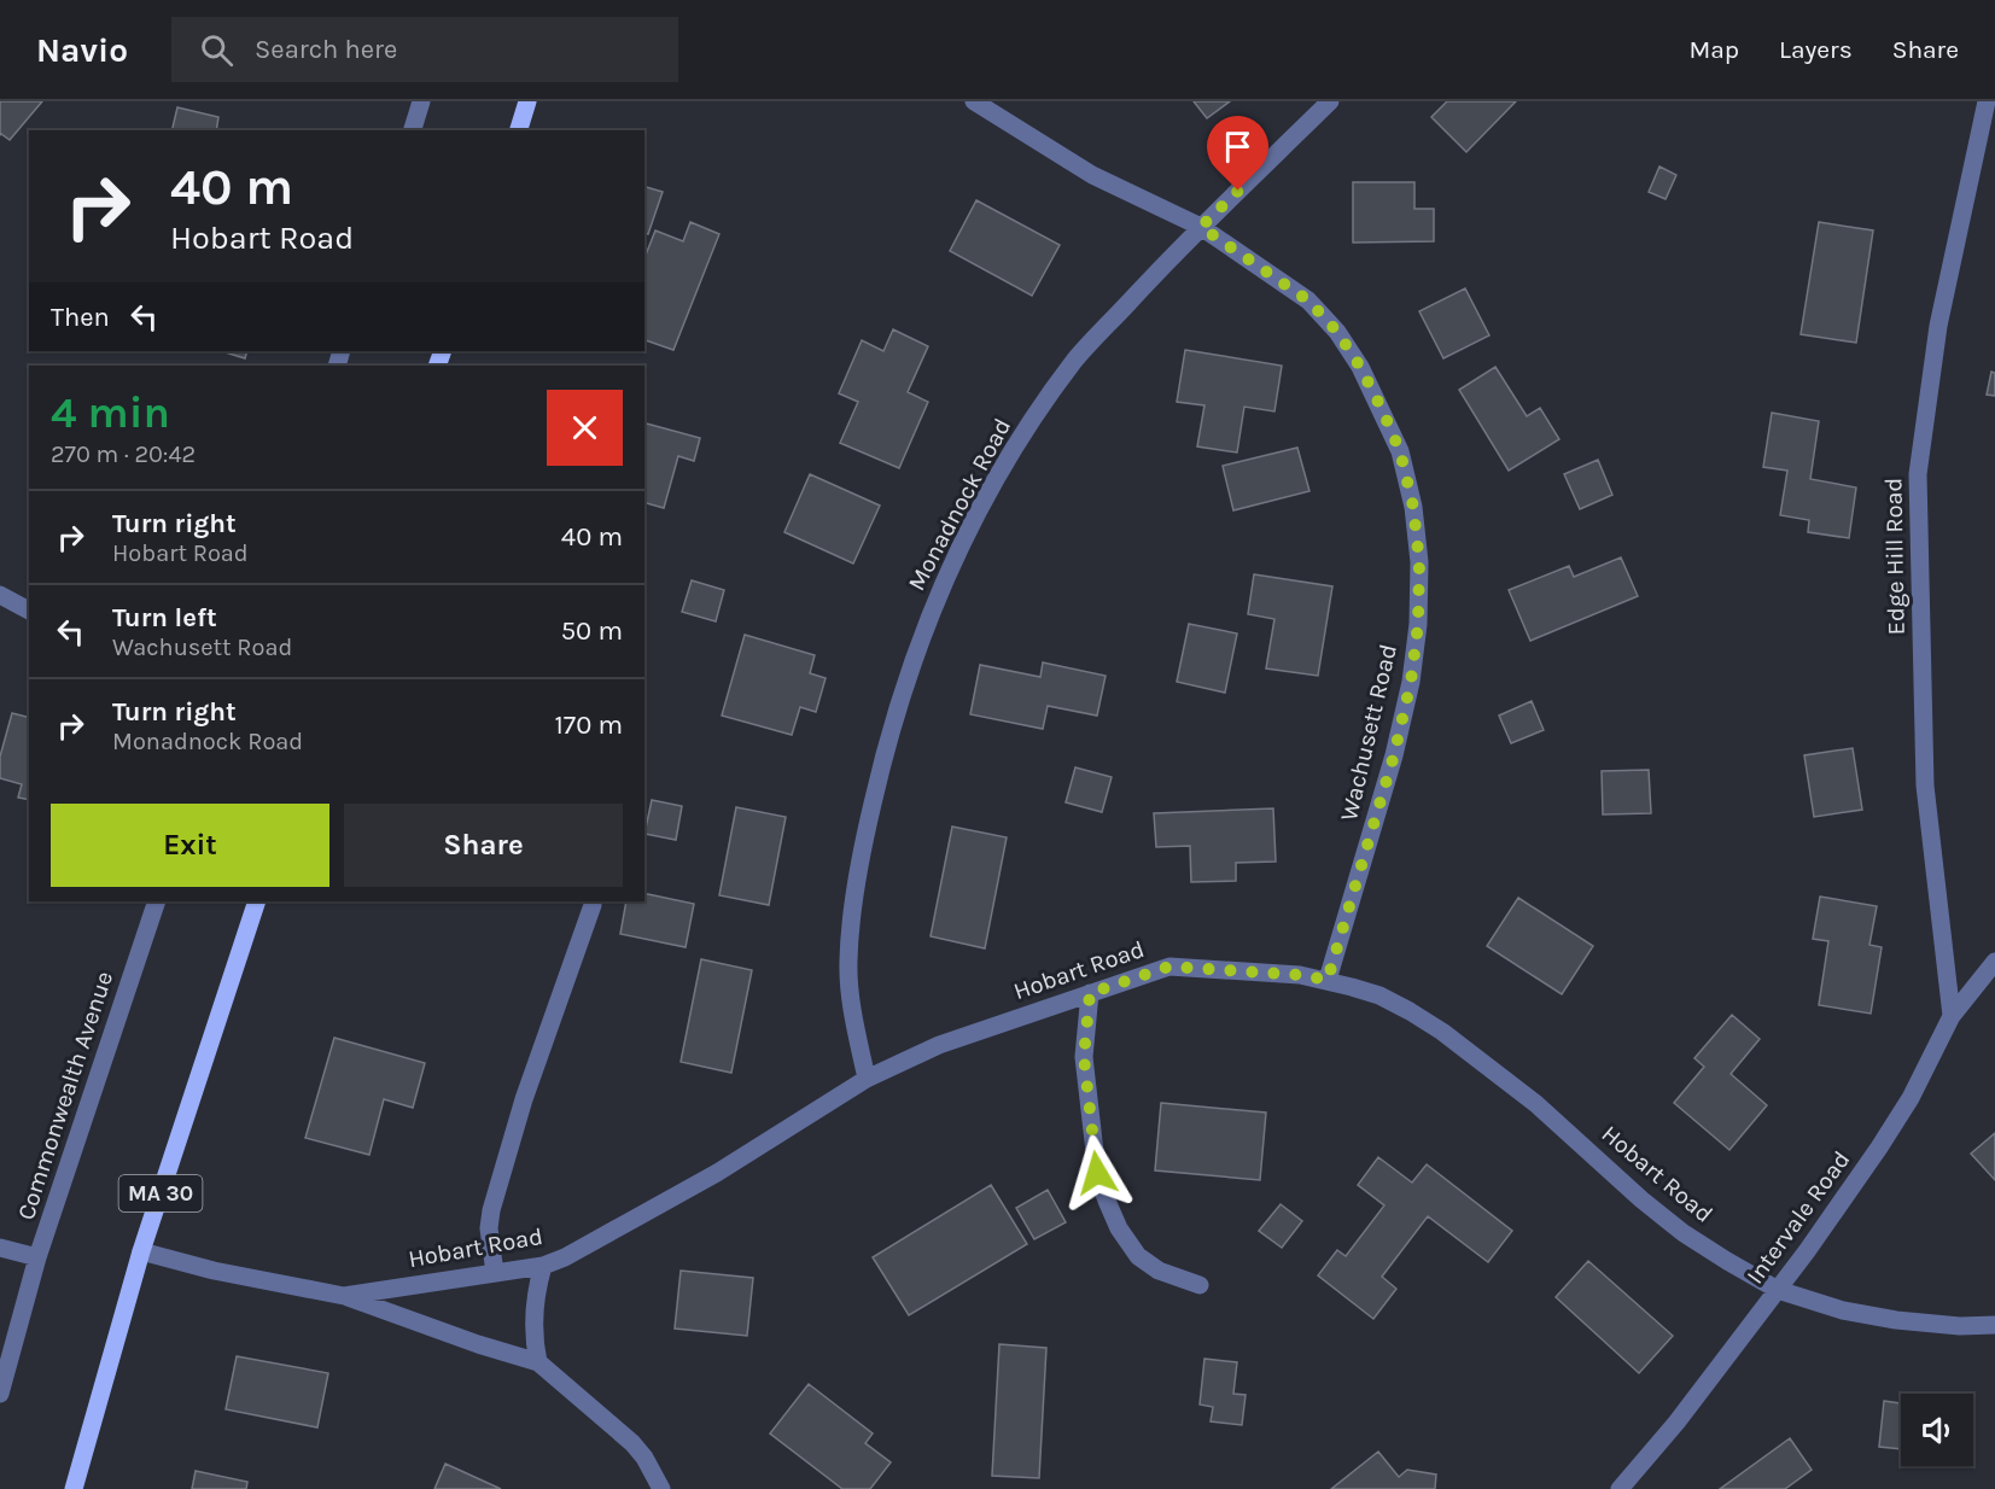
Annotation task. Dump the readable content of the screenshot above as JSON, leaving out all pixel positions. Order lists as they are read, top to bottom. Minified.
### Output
{"streets":{"main road":["MA 30"],"street":["Monadnock Road","Edge Hill Road","Wachusett Road","Hobart Road","Commonwealth Avenue","Intervale Road"]},"crossings":[["Monadnock Road","Wachusett Road"],["Monadnock Road","Hobart Road"],["Edge Hill Road","Intervale Road"],["Wachusett Road","Hobart Road"],["Hobart Road","MA 30"],["Hobart Road","Intervale Road"]],"page":{"header":"Navio","search":"Search here","nav":["Map","Layers","Share"],"turn":["40 m","Hobart Road"],"then":"Then","heading":["4 min","270 m · 20:42"],"list":[{"name":"Turn right","note":"Hobart Road","value":"40 m"},{"name":"Turn left","note":"Wachusett Road","value":"50 m"},{"name":"Turn right","note":"Monadnock Road","value":"170 m"}],"buttons":["Exit","Share"]}}
